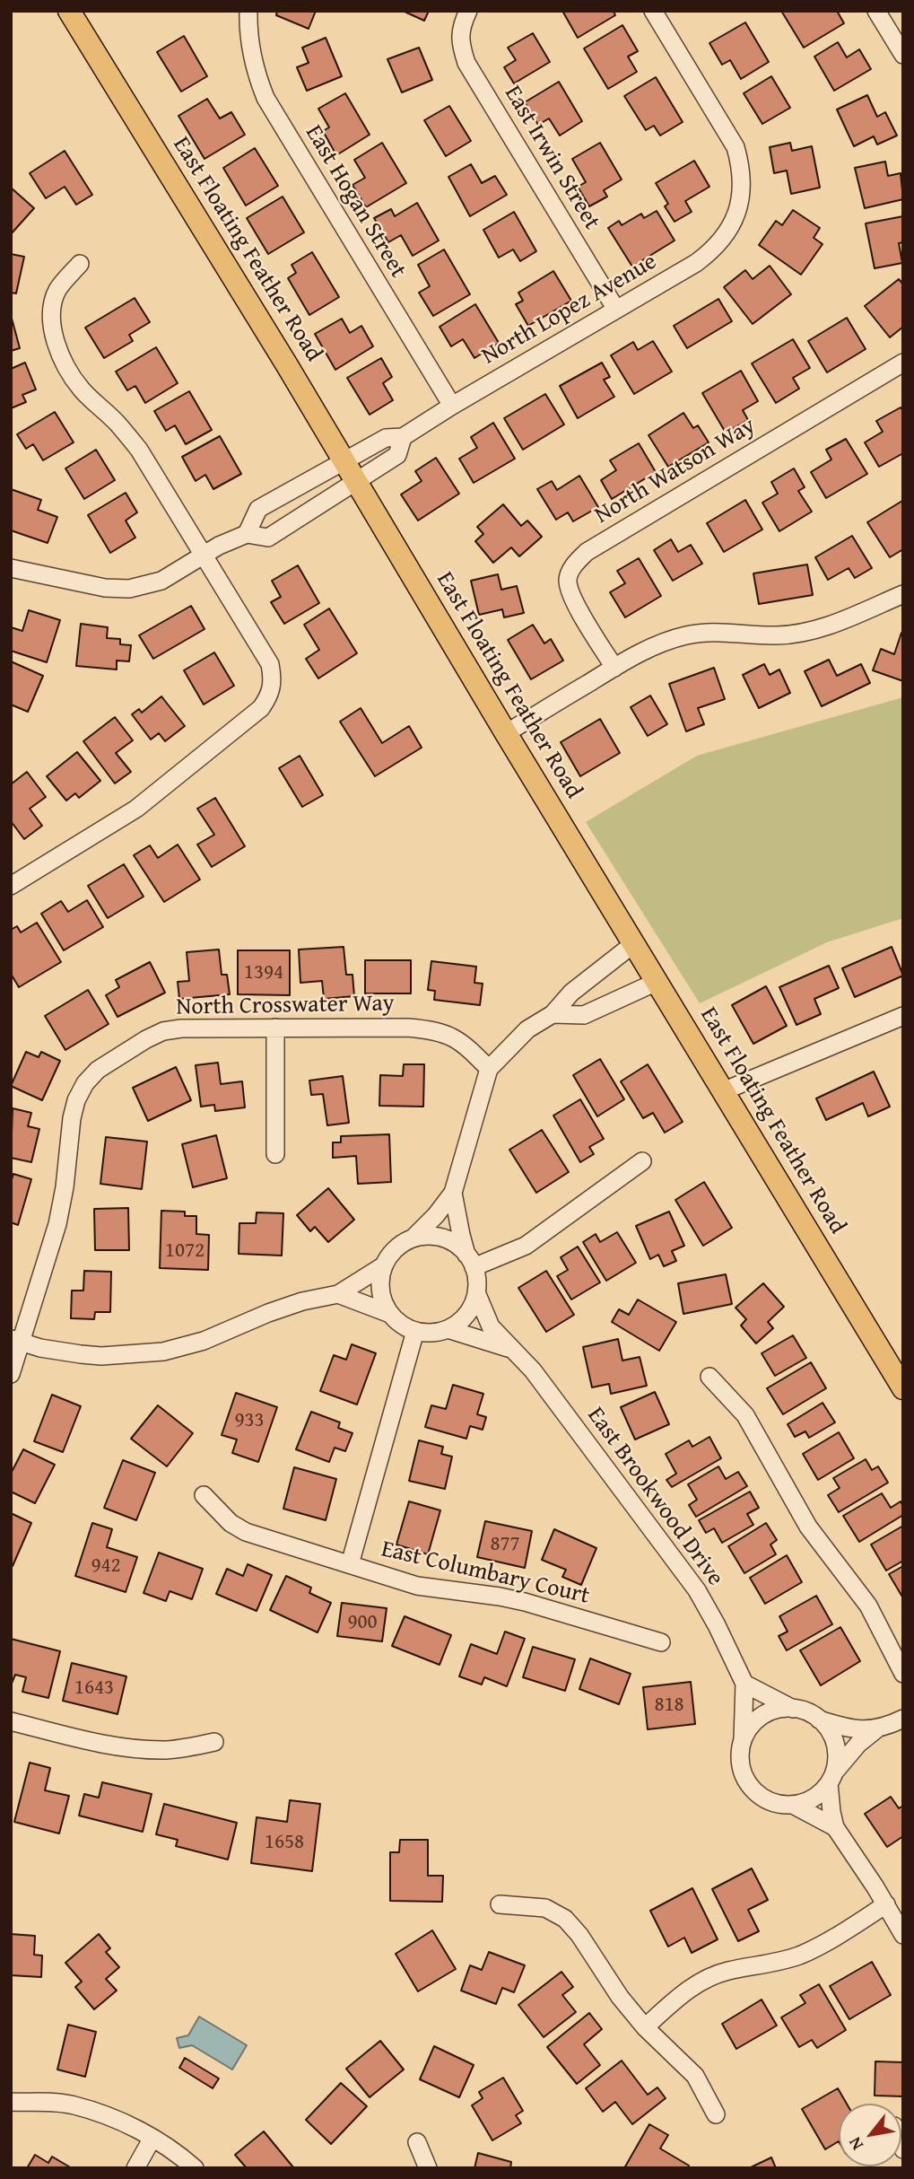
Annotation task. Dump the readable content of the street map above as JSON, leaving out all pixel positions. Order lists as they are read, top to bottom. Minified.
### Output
{"streets":{"main road":["East Floating Feather Road"],"street":["East Irwin Street","East Hogan Street","North Lopez Avenue","North Watson Way","North Crosswater Way","East Brookwood Drive","East Columbary Court"]},"crossings":[["East Irwin Street","North Lopez Avenue"],["East Hogan Street","North Lopez Avenue"],["East Floating Feather Road","North Lopez Avenue"]],"house_numbers":["1394","1072","933","877","942","900","1643","818","1658"],"north":"bottom left"}
